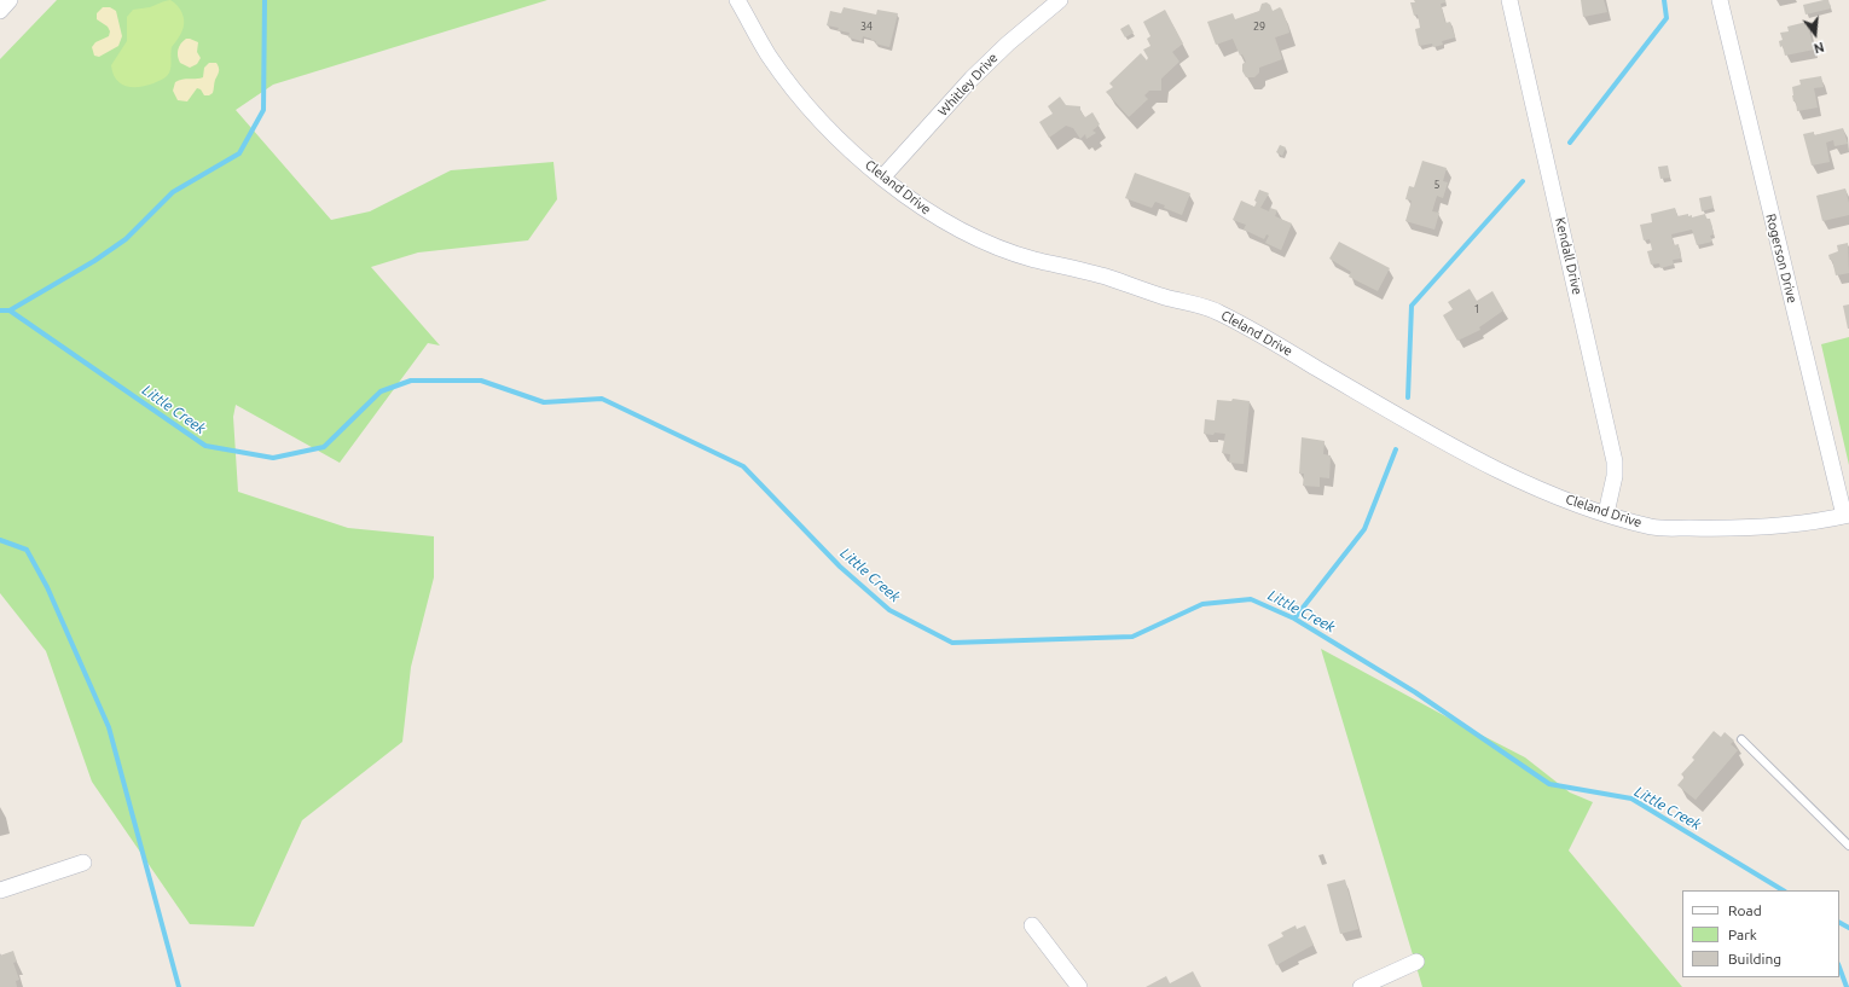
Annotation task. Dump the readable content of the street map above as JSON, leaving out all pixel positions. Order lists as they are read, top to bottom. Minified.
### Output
{"streets":{"street":["Whitley Drive","Cleland Drive","Kendall Drive","Rogerson Drive"]},"crossings":[["Whitley Drive","Cleland Drive"],["Cleland Drive","Kendall Drive"],["Cleland Drive","Rogerson Drive"]],"water":["Little Creek"],"house_numbers":["34","29","5","1"],"legend":["Road","Park","Building"],"north":"bottom"}
